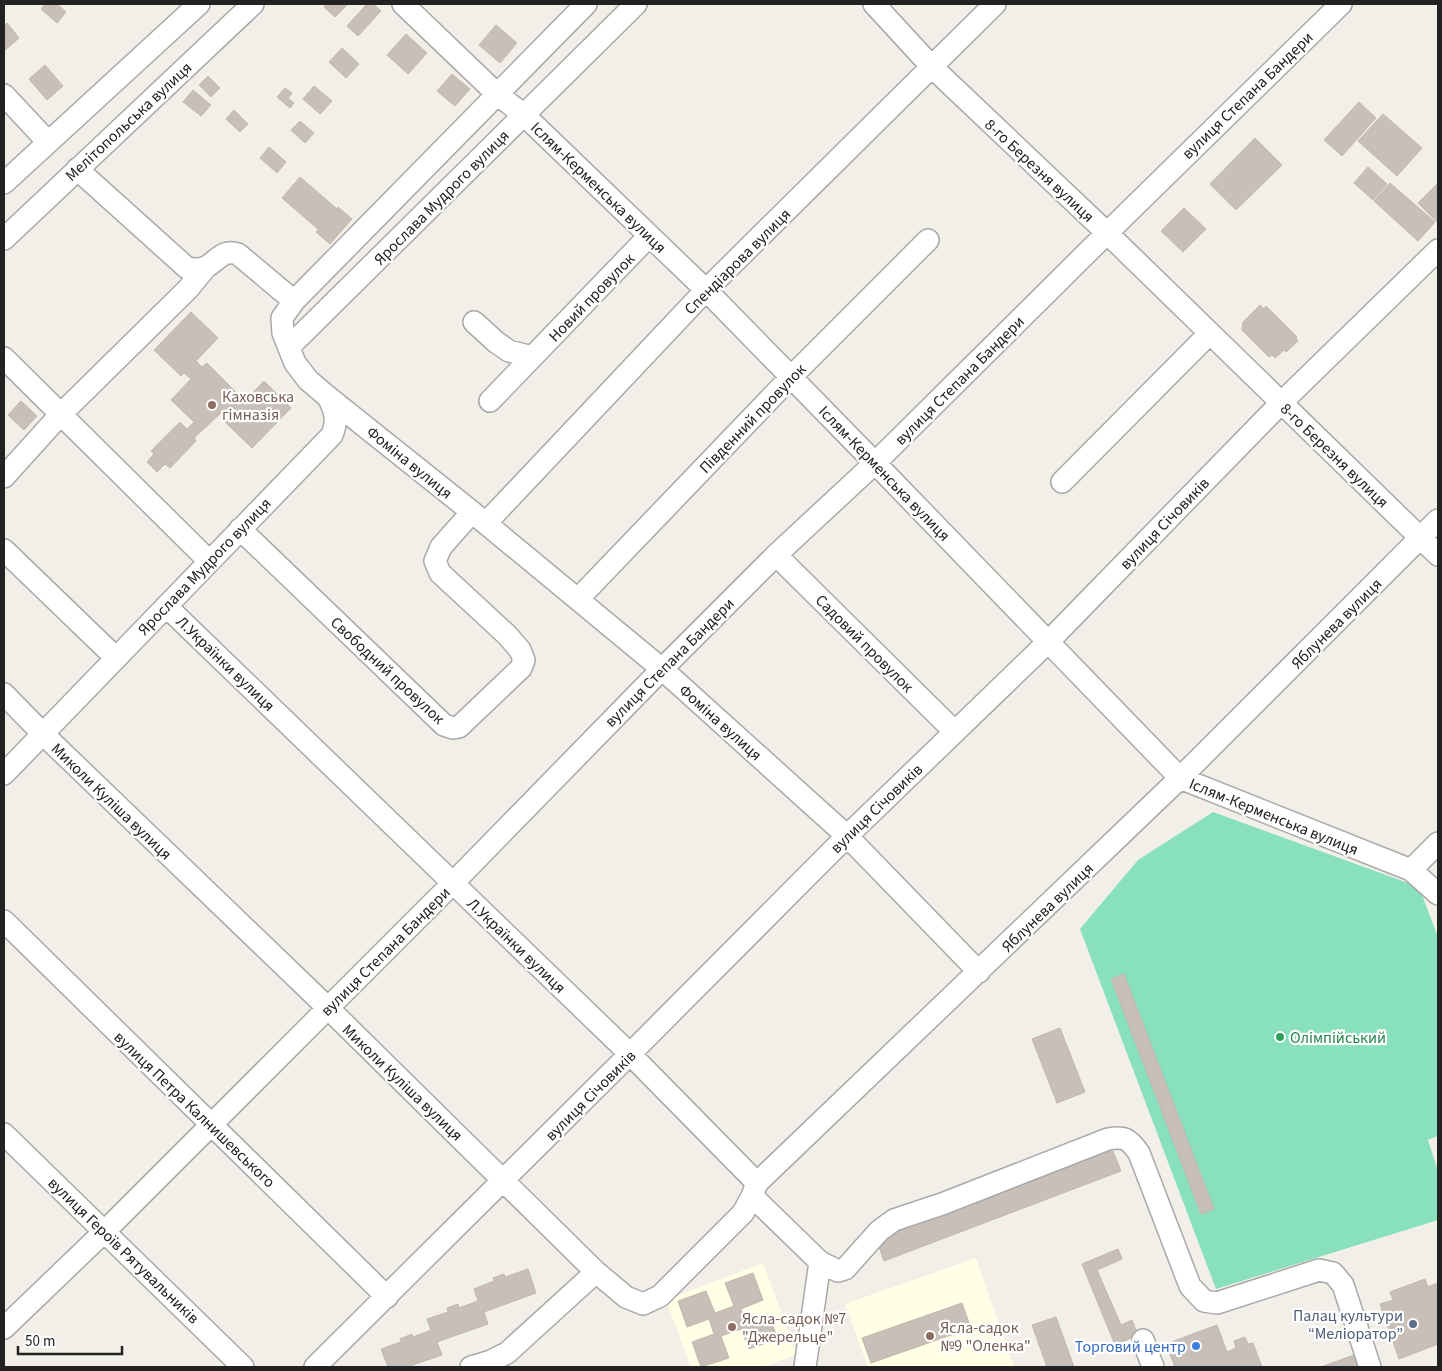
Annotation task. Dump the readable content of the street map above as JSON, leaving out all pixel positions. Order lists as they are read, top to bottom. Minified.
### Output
{"streets":{"street":["вулиця Степана Бандери","Мелітопольська вулиця","8-го Березня вулиця","Іслям-Керменська вулиця","Ярослава Мудрого вулиця","Спендіарова вулиця","Новий провулок","Південний провулок","Фоміна вулиця","вулиця Січовиків","Яблунева вулиця","Садовий провулок","Л.Українки вулиця","Свободний провулок","Миколи Куліша вулиця","вулиця Петра Калнишевського","вулиця Героїв Рятувальників"]},"crossings":[["вулиця Степана Бандери","8-го Березня вулиця"],["вулиця Степана Бандери","Іслям-Керменська вулиця"],["вулиця Степана Бандери","Фоміна вулиця"],["вулиця Степана Бандери","Садовий провулок"],["вулиця Степана Бандери","Л.Українки вулиця"],["вулиця Степана Бандери","Миколи Куліша вулиця"],["вулиця Степана Бандери","вулиця Петра Калнишевського"],["вулиця Степана Бандери","вулиця Героїв Рятувальників"],["8-го Березня вулиця","Спендіарова вулиця"],["8-го Березня вулиця","вулиця Січовиків"],["8-го Березня вулиця","Яблунева вулиця"],["Іслям-Керменська вулиця","Ярослава Мудрого вулиця"],["Іслям-Керменська вулиця","Спендіарова вулиця"],["Іслям-Керменська вулиця","Новий провулок"],["Іслям-Керменська вулиця","Південний провулок"],["Іслям-Керменська вулиця","вулиця Січовиків"],["Іслям-Керменська вулиця","Яблунева вулиця"],["Ярослава Мудрого вулиця","Фоміна вулиця"],["Ярослава Мудрого вулиця","Л.Українки вулиця"],["Ярослава Мудрого вулиця","Свободний провулок"],["Ярослава Мудрого вулиця","Миколи Куліша вулиця"],["Спендіарова вулиця","Фоміна вулиця"],["Спендіарова вулиця","Свободний провулок"],["Південний провулок","Фоміна вулиця"],["Фоміна вулиця","вулиця Січовиків"],["Фоміна вулиця","Яблунева вулиця"],["Фоміна вулиця","Свободний провулок"],["вулиця Січовиків","Садовий провулок"],["вулиця Січовиків","Л.Українки вулиця"],["вулиця Січовиків","Миколи Куліша вулиця"],["вулиця Січовиків","вулиця Петра Калнишевського"],["Яблунева вулиця","Л.Українки вулиця"],["Яблунева вулиця","Миколи Куліша вулиця"]],"places":["Каховська гімназія","Олімпійський","Палац культури “Меліоратор”","Ясла-садок №7 \"Джерельце\"","Ясла-садок №9 \"Оленка\"","Торговий центр"],"scale_bar":"50 m"}
